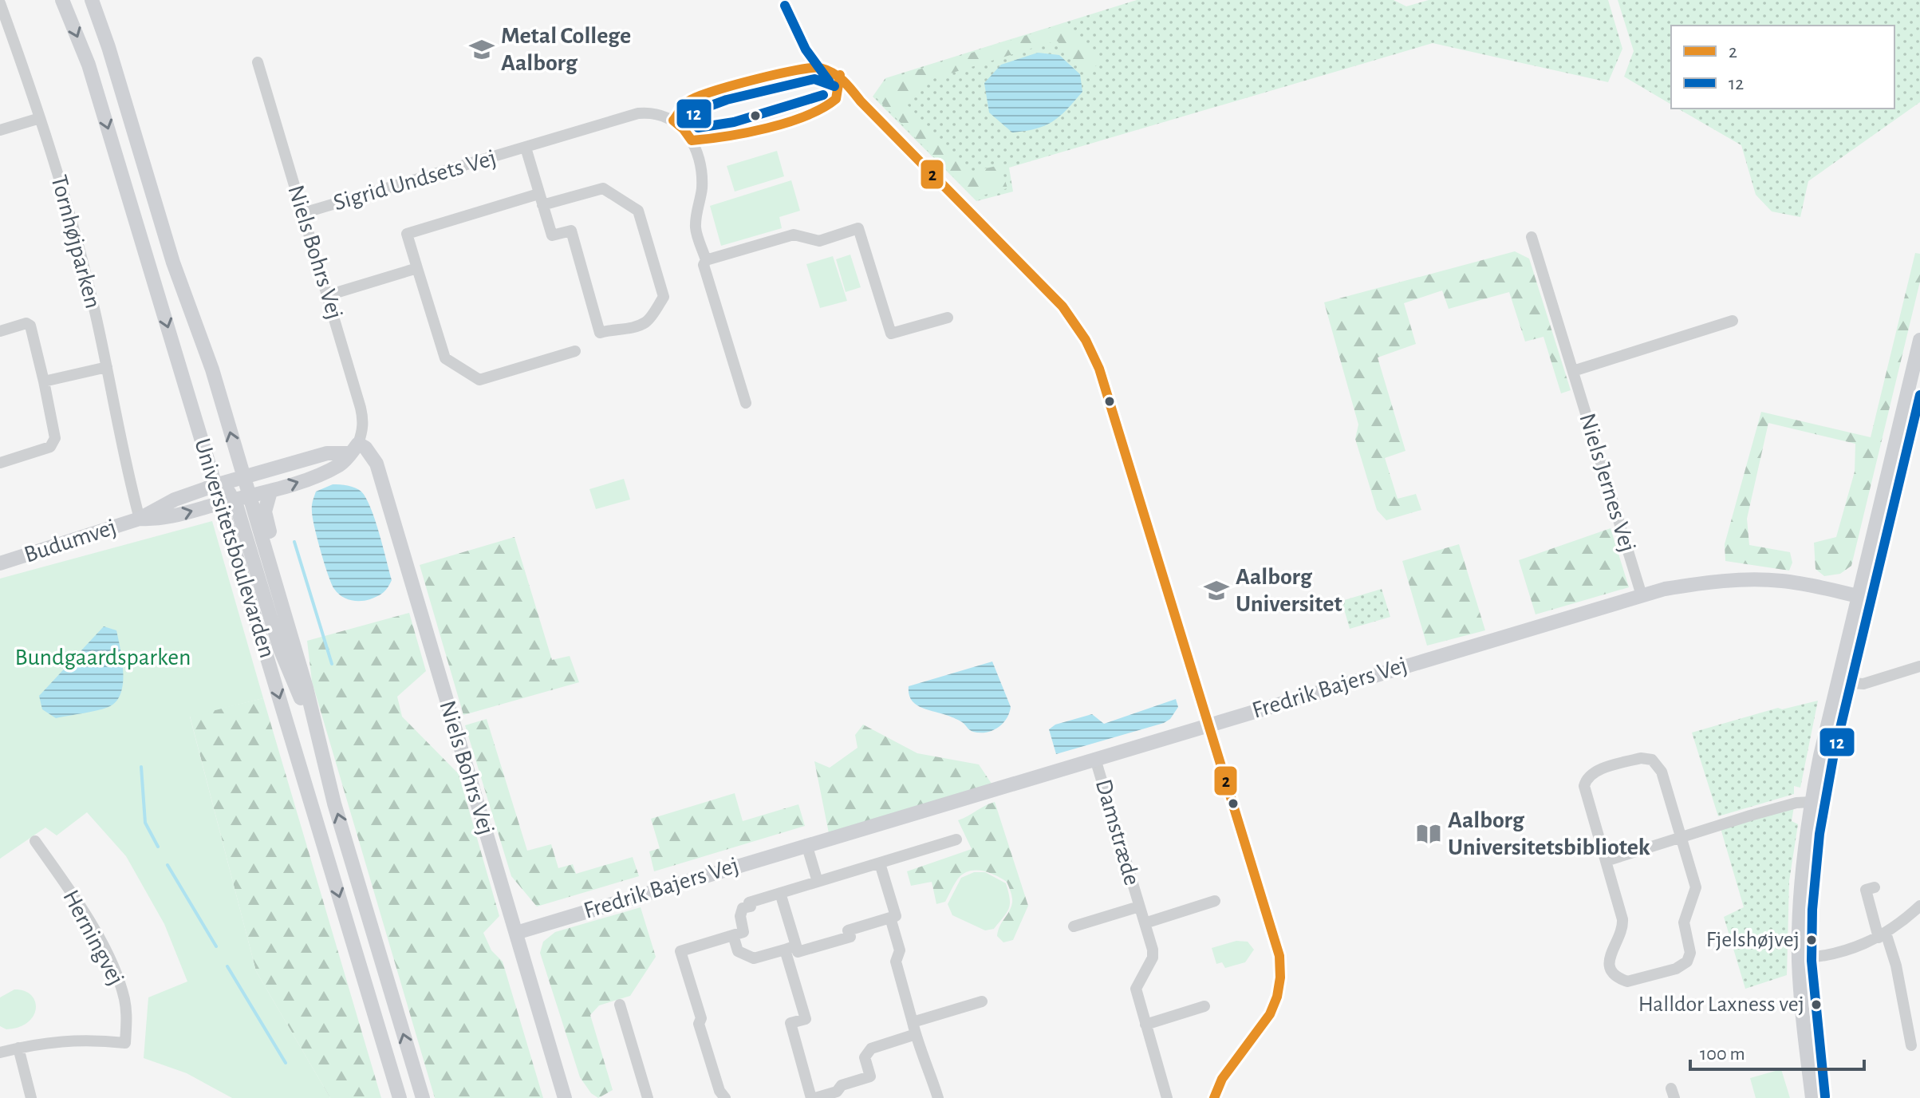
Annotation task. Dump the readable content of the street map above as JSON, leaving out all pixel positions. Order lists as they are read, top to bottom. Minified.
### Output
{"streets":{"street":["Sigrid Undsets Vej","Tornhøjparken","Niels Bohrs Vej","Niels Jernes Vej","Budumvej","Universitetsboulevarden","Fredrik Bajers Vej","Damstræde","Herningvej"]},"crossings":[["Sigrid Undsets Vej","Niels Bohrs Vej"],["Tornhøjparken","Budumvej"],["Niels Bohrs Vej","Fredrik Bajers Vej"],["Niels Jernes Vej","Fredrik Bajers Vej"],["Budumvej","Universitetsboulevarden"],["Fredrik Bajers Vej","Damstræde"]],"parks":["Bundgaardsparken"],"places":{"school or university":["Metal College Aalborg","Aalborg Universitet"],"library":["Aalborg Universitetsbibliotek"],"other":["Fjelshøjvej","Halldor Laxness vej"]},"lines":["transit line 12","transit line 2"],"legend":["2","12"],"scale_bar":"100 m"}
